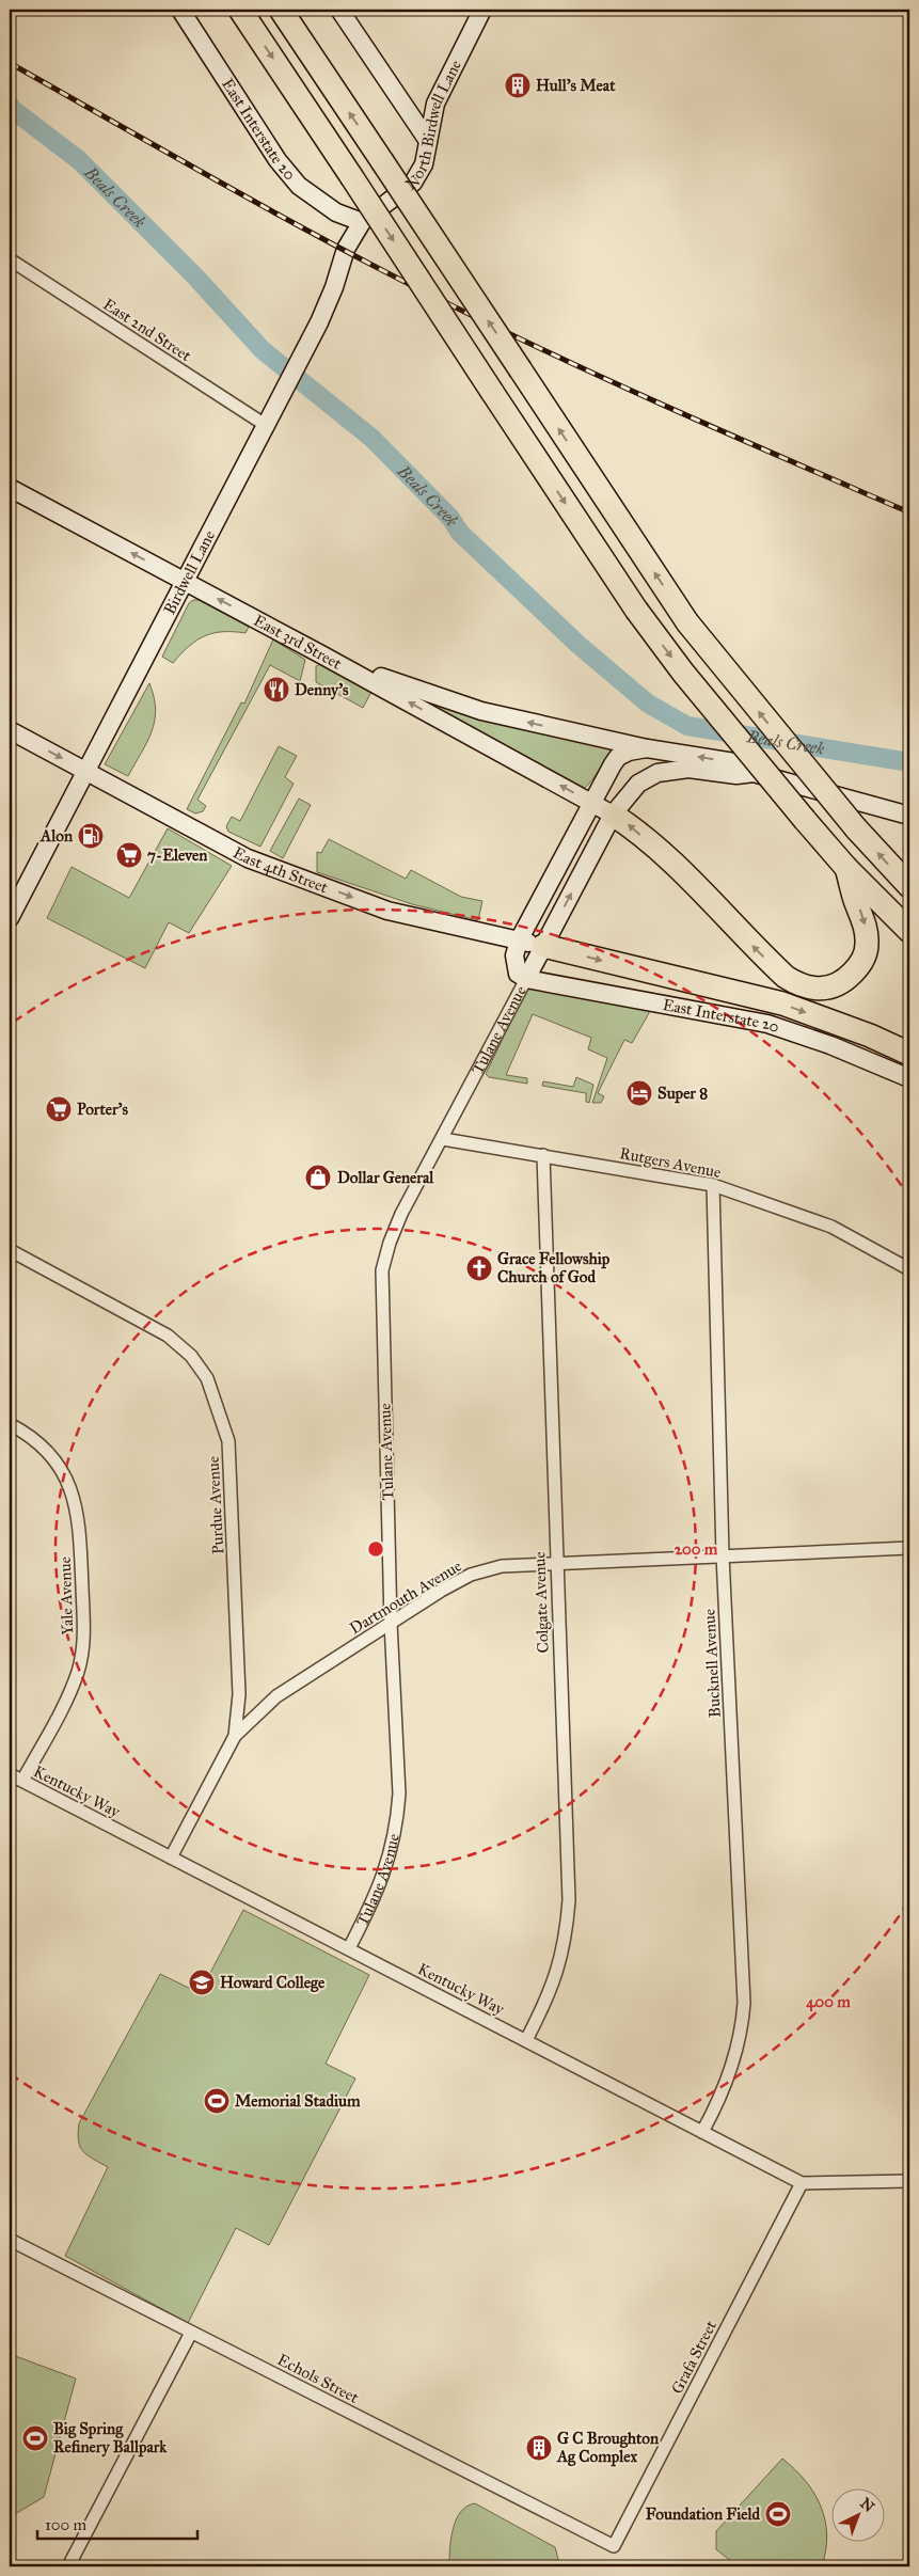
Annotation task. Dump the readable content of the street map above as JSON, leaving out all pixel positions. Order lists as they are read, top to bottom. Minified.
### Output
{"streets":{"main road":["North Birdwell Lane","East Interstate 20","Birdwell Lane","East 3rd Street","East 4th Street","Tulane Avenue"],"street":["East 2nd Street","Rutgers Avenue","Purdue Avenue","Yale Avenue","Dartmouth Avenue","Colgate Avenue","Bucknell Avenue","Kentucky Way","Grafa Street","Echols Street"]},"crossings":[["North Birdwell Lane","East Interstate 20"],["North Birdwell Lane","Birdwell Lane"],["East Interstate 20","Birdwell Lane"],["East Interstate 20","Tulane Avenue"],["East 2nd Street","Birdwell Lane"],["Birdwell Lane","East 3rd Street"],["Birdwell Lane","East 4th Street"],["East 3rd Street","Tulane Avenue"],["East 4th Street","Tulane Avenue"],["Tulane Avenue","Rutgers Avenue"],["Tulane Avenue","Dartmouth Avenue"],["Tulane Avenue","Kentucky Way"],["Rutgers Avenue","Colgate Avenue"],["Rutgers Avenue","Bucknell Avenue"],["Purdue Avenue","Dartmouth Avenue"],["Purdue Avenue","Kentucky Way"],["Yale Avenue","Kentucky Way"],["Dartmouth Avenue","Colgate Avenue"],["Dartmouth Avenue","Bucknell Avenue"],["Colgate Avenue","Kentucky Way"],["Bucknell Avenue","Kentucky Way"],["Kentucky Way","Grafa Street"],["Grafa Street","Echols Street"]],"one_way":["East 4th Street"],"water":["Beals Creek"],"places":{"building":["Hull's Meat","G C Broughton Ag Complex"],"restaurant":["Denny's"],"fuel station":["Alon"],"supermarket":["7-Eleven","Porter's"],"hotel":["Super 8"],"shop":["Dollar General"],"church":["Grace Fellowship Church of God"],"school or university":["Howard College"],"sports":["Memorial Stadium","Big Spring Refinery Ballpark","Foundation Field"]},"scale_bar":"100 m","north":"top right","rings":["200 m","400 m"]}
